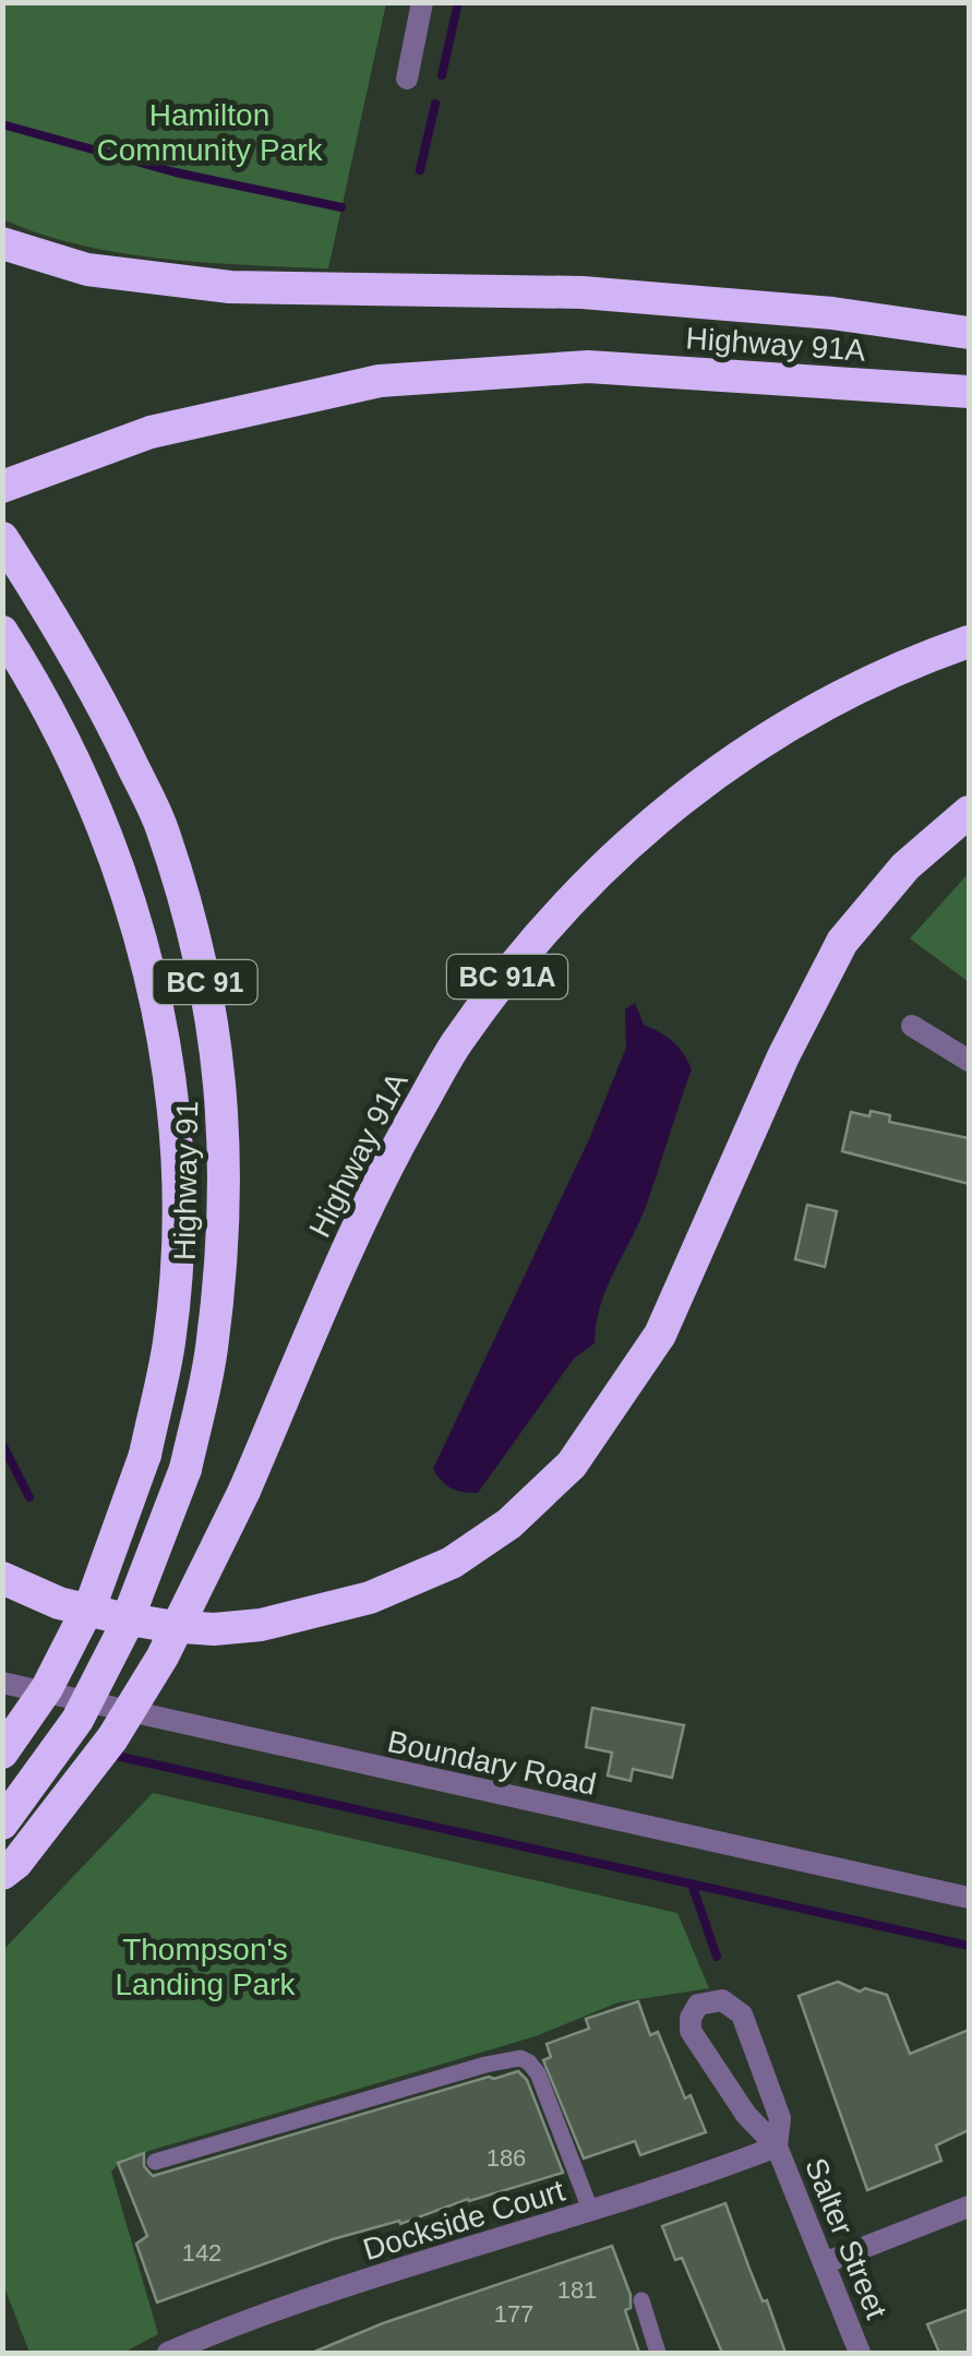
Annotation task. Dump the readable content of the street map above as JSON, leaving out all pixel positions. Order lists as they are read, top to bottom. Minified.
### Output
{"streets":{"highway":["Highway 91A","BC 91A","BC 91","Highway 91"],"street":["Boundary Road","Dockside Court","Salter Street"]},"crossings":[["Dockside Court","Salter Street"]],"parks":["Hamilton Community Park","Thompson's Landing Park"],"house_numbers":["186","142","181","177"]}
